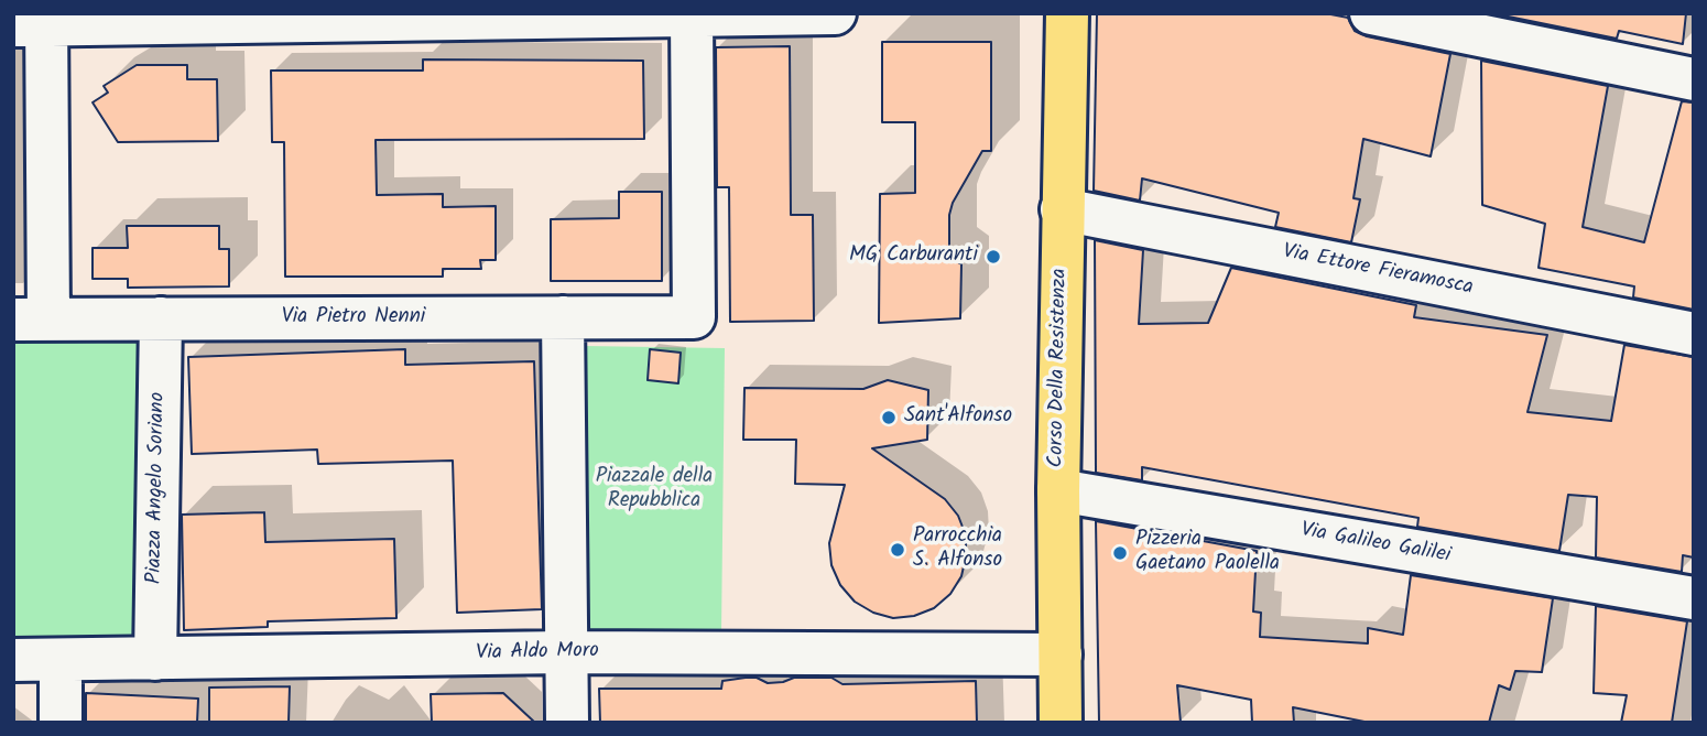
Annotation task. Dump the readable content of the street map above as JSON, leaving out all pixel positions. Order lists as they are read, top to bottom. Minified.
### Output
{"streets":{"main road":["Corso Della Resistenza"],"street":["Via Ettore Fieramosca","Via Pietro Nenni","Piazza Angelo Soriano","Via Galileo Galilei","Via Aldo Moro"]},"crossings":[["Via Ettore Fieramosca","Corso Della Resistenza"],["Via Pietro Nenni","Piazza Angelo Soriano"],["Corso Della Resistenza","Via Galileo Galilei"],["Corso Della Resistenza","Via Aldo Moro"],["Piazza Angelo Soriano","Via Aldo Moro"]],"parks":["Piazzale della Repubblica"],"places":["MG Carburanti","Sant'Alfonso","Parrocchia S. Alfonso","Pizzeria Gaetano Paolella"]}
